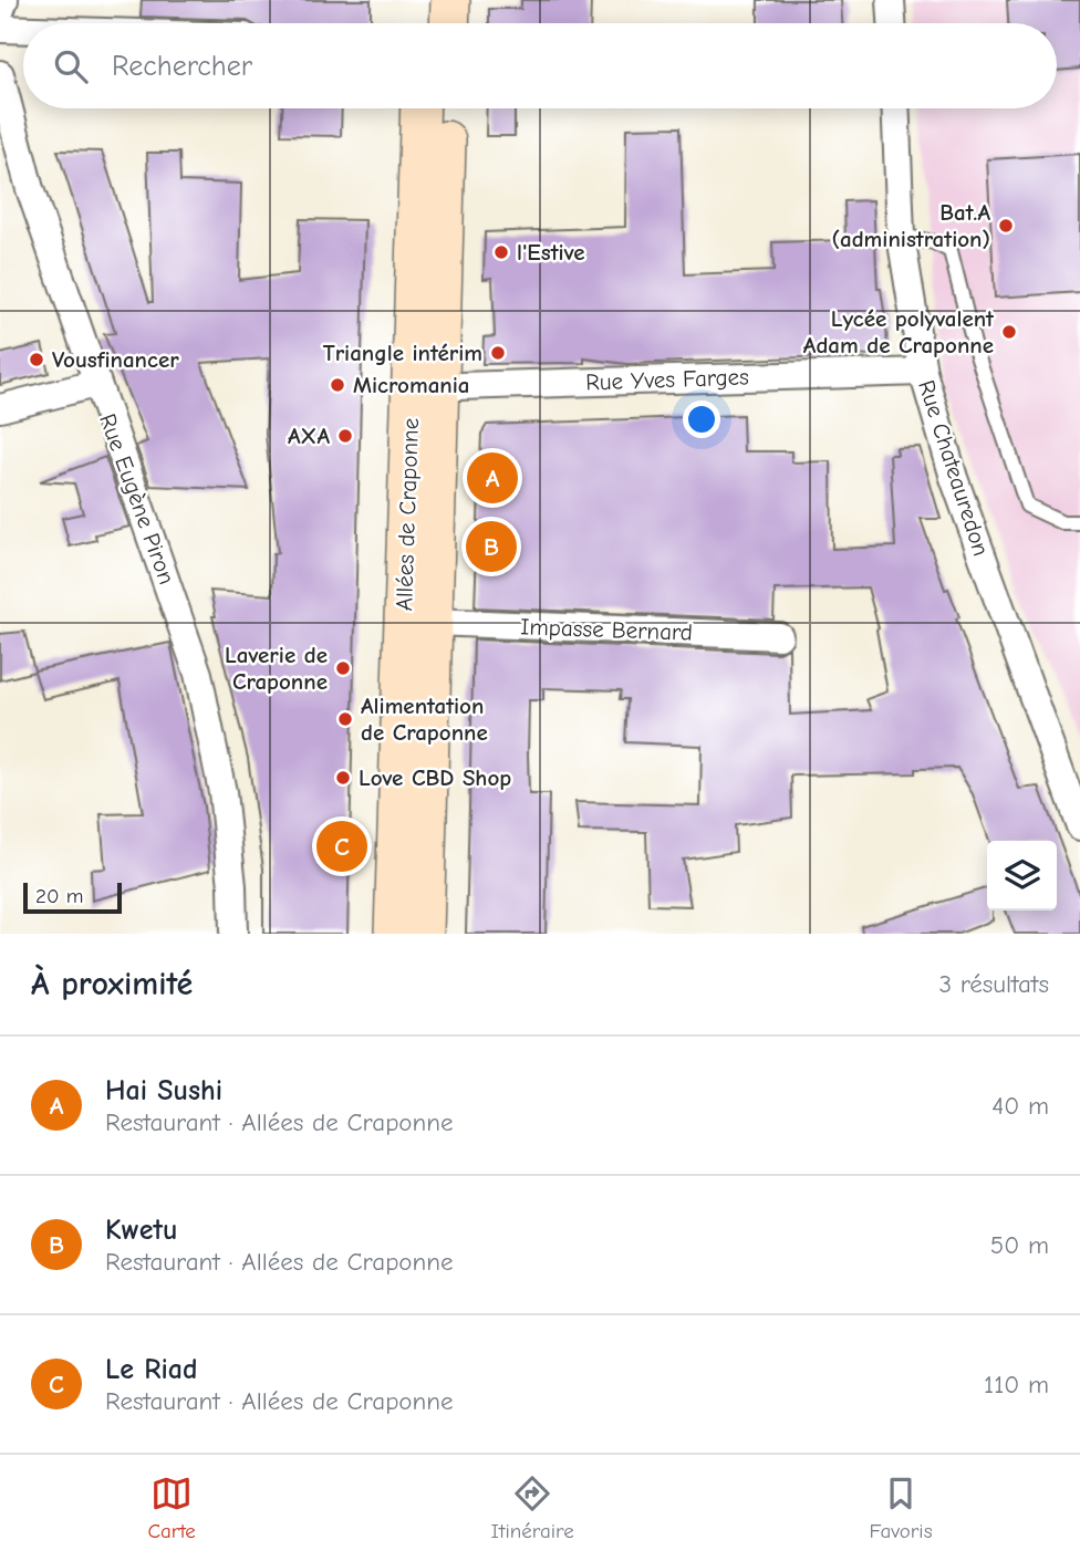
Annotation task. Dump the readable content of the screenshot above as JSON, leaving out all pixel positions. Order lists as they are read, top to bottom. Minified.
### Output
{"streets":{"main road":["Allées de Craponne"],"street":["Rue Yves Farges","Rue Chateauredon","Rue Eugène Piron","Impasse Bernard"]},"crossings":[["Rue Yves Farges","Rue Chateauredon"],["Rue Yves Farges","Allées de Craponne"],["Allées de Craponne","Impasse Bernard"]],"places":["Bat.A (administration)","l'Estive","Lycée polyvalent Adam de Craponne","Triangle intérim","Vousfinancer","Micromania","AXA","Laverie de Craponne","Alimentation de Craponne","Love CBD Shop"],"scale_bar":"20 m","page":{"search":"Rechercher","pins":["A","B","C"],"scale":"20 m","heading":["À proximité","3 résultats"],"list":[{"mark":"A","name":"Hai Sushi","note":"Restaurant · Allées de Craponne","value":"40 m"},{"mark":"B","name":"Kwetu","note":"Restaurant · Allées de Craponne","value":"50 m"},{"mark":"C","name":"Le Riad","note":"Restaurant · Allées de Craponne","value":"110 m"}],"nav":["Carte","Itinéraire","Favoris"]}}
